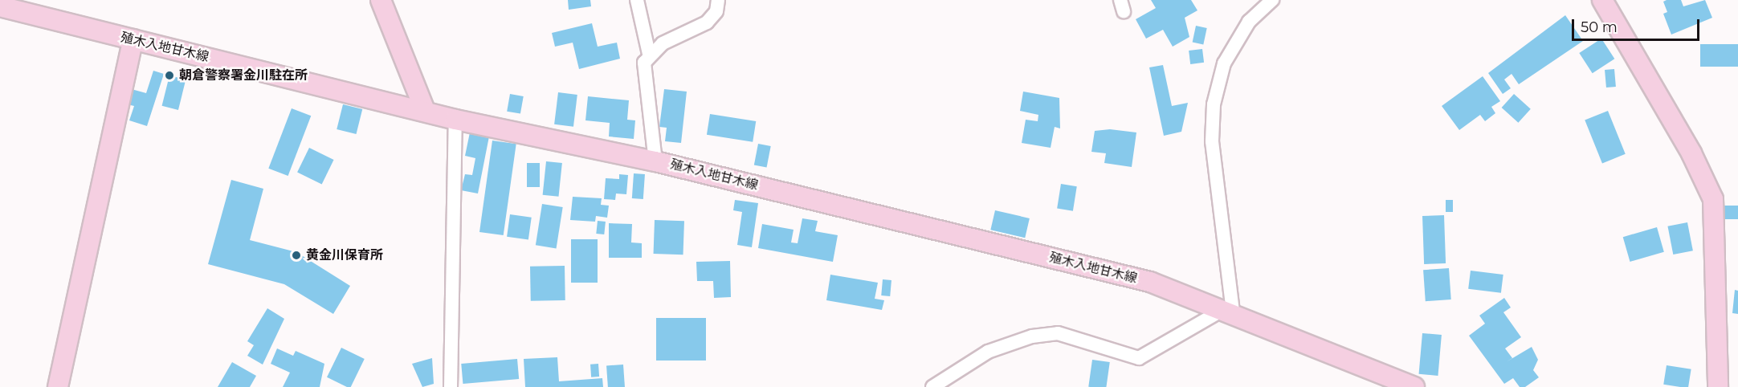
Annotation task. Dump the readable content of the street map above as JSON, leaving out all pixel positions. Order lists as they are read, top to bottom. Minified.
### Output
{"streets":{"main road":["殖木入地甘木線"]},"places":["朝倉警察署金川駐在所","黄金川保育所"],"scale_bar":"50 m"}
